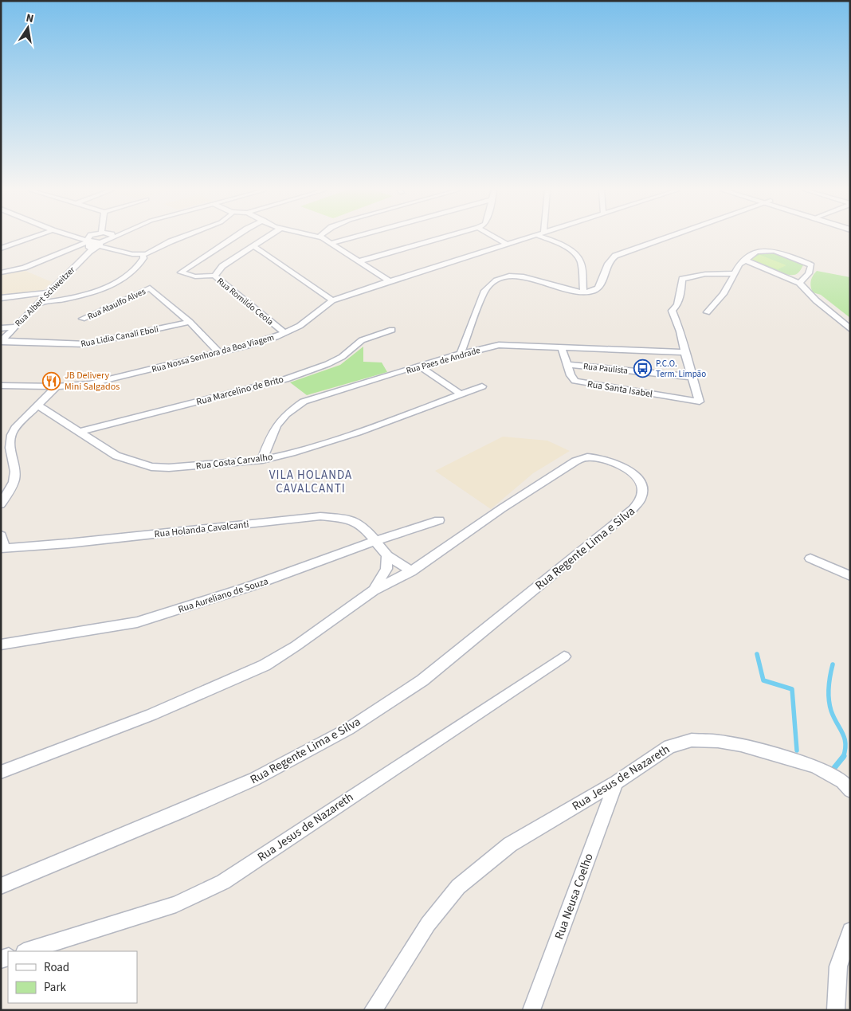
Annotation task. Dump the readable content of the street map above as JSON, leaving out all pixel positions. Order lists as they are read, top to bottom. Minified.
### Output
{"streets":{"street":["Rua Albert Schweitzer","Rua Romildo Ceola","Rua Ataulfo Alves","Rua Lidia Canali Eboli","Rua Nossa Senhora da Boa Viagem","Rua Paes de Andrade","Rua Paulista","Rua Santa Isabel","Rua Marcelino de Brito","Rua Costa Carvalho","Rua Holanda Cavalcanti","Rua Regente Lima e Silva","Rua Aureliano de Souza","Rua Jesus de Nazareth","Rua Neusa Coelho"]},"crossings":[["Rua Albert Schweitzer","Rua Lidia Canali Eboli"],["Rua Romildo Ceola","Rua Nossa Senhora da Boa Viagem"],["Rua Ataulfo Alves","Rua Lidia Canali Eboli"],["Rua Paes de Andrade","Rua Santa Isabel"],["Rua Paes de Andrade","Rua Costa Carvalho"],["Rua Paulista","Rua Santa Isabel"],["Rua Marcelino de Brito","Rua Costa Carvalho"],["Rua Holanda Cavalcanti","Rua Regente Lima e Silva"],["Rua Holanda Cavalcanti","Rua Aureliano de Souza"],["Rua Jesus de Nazareth","Rua Neusa Coelho"]],"districts":["VILA HOLANDA CAVALCANTI"],"places":{"bus stop":["P.C.O. Term. Limpão"],"restaurant":["JB Delivery Mini Salgados"]},"legend":["Road","Park"],"north":"top"}
